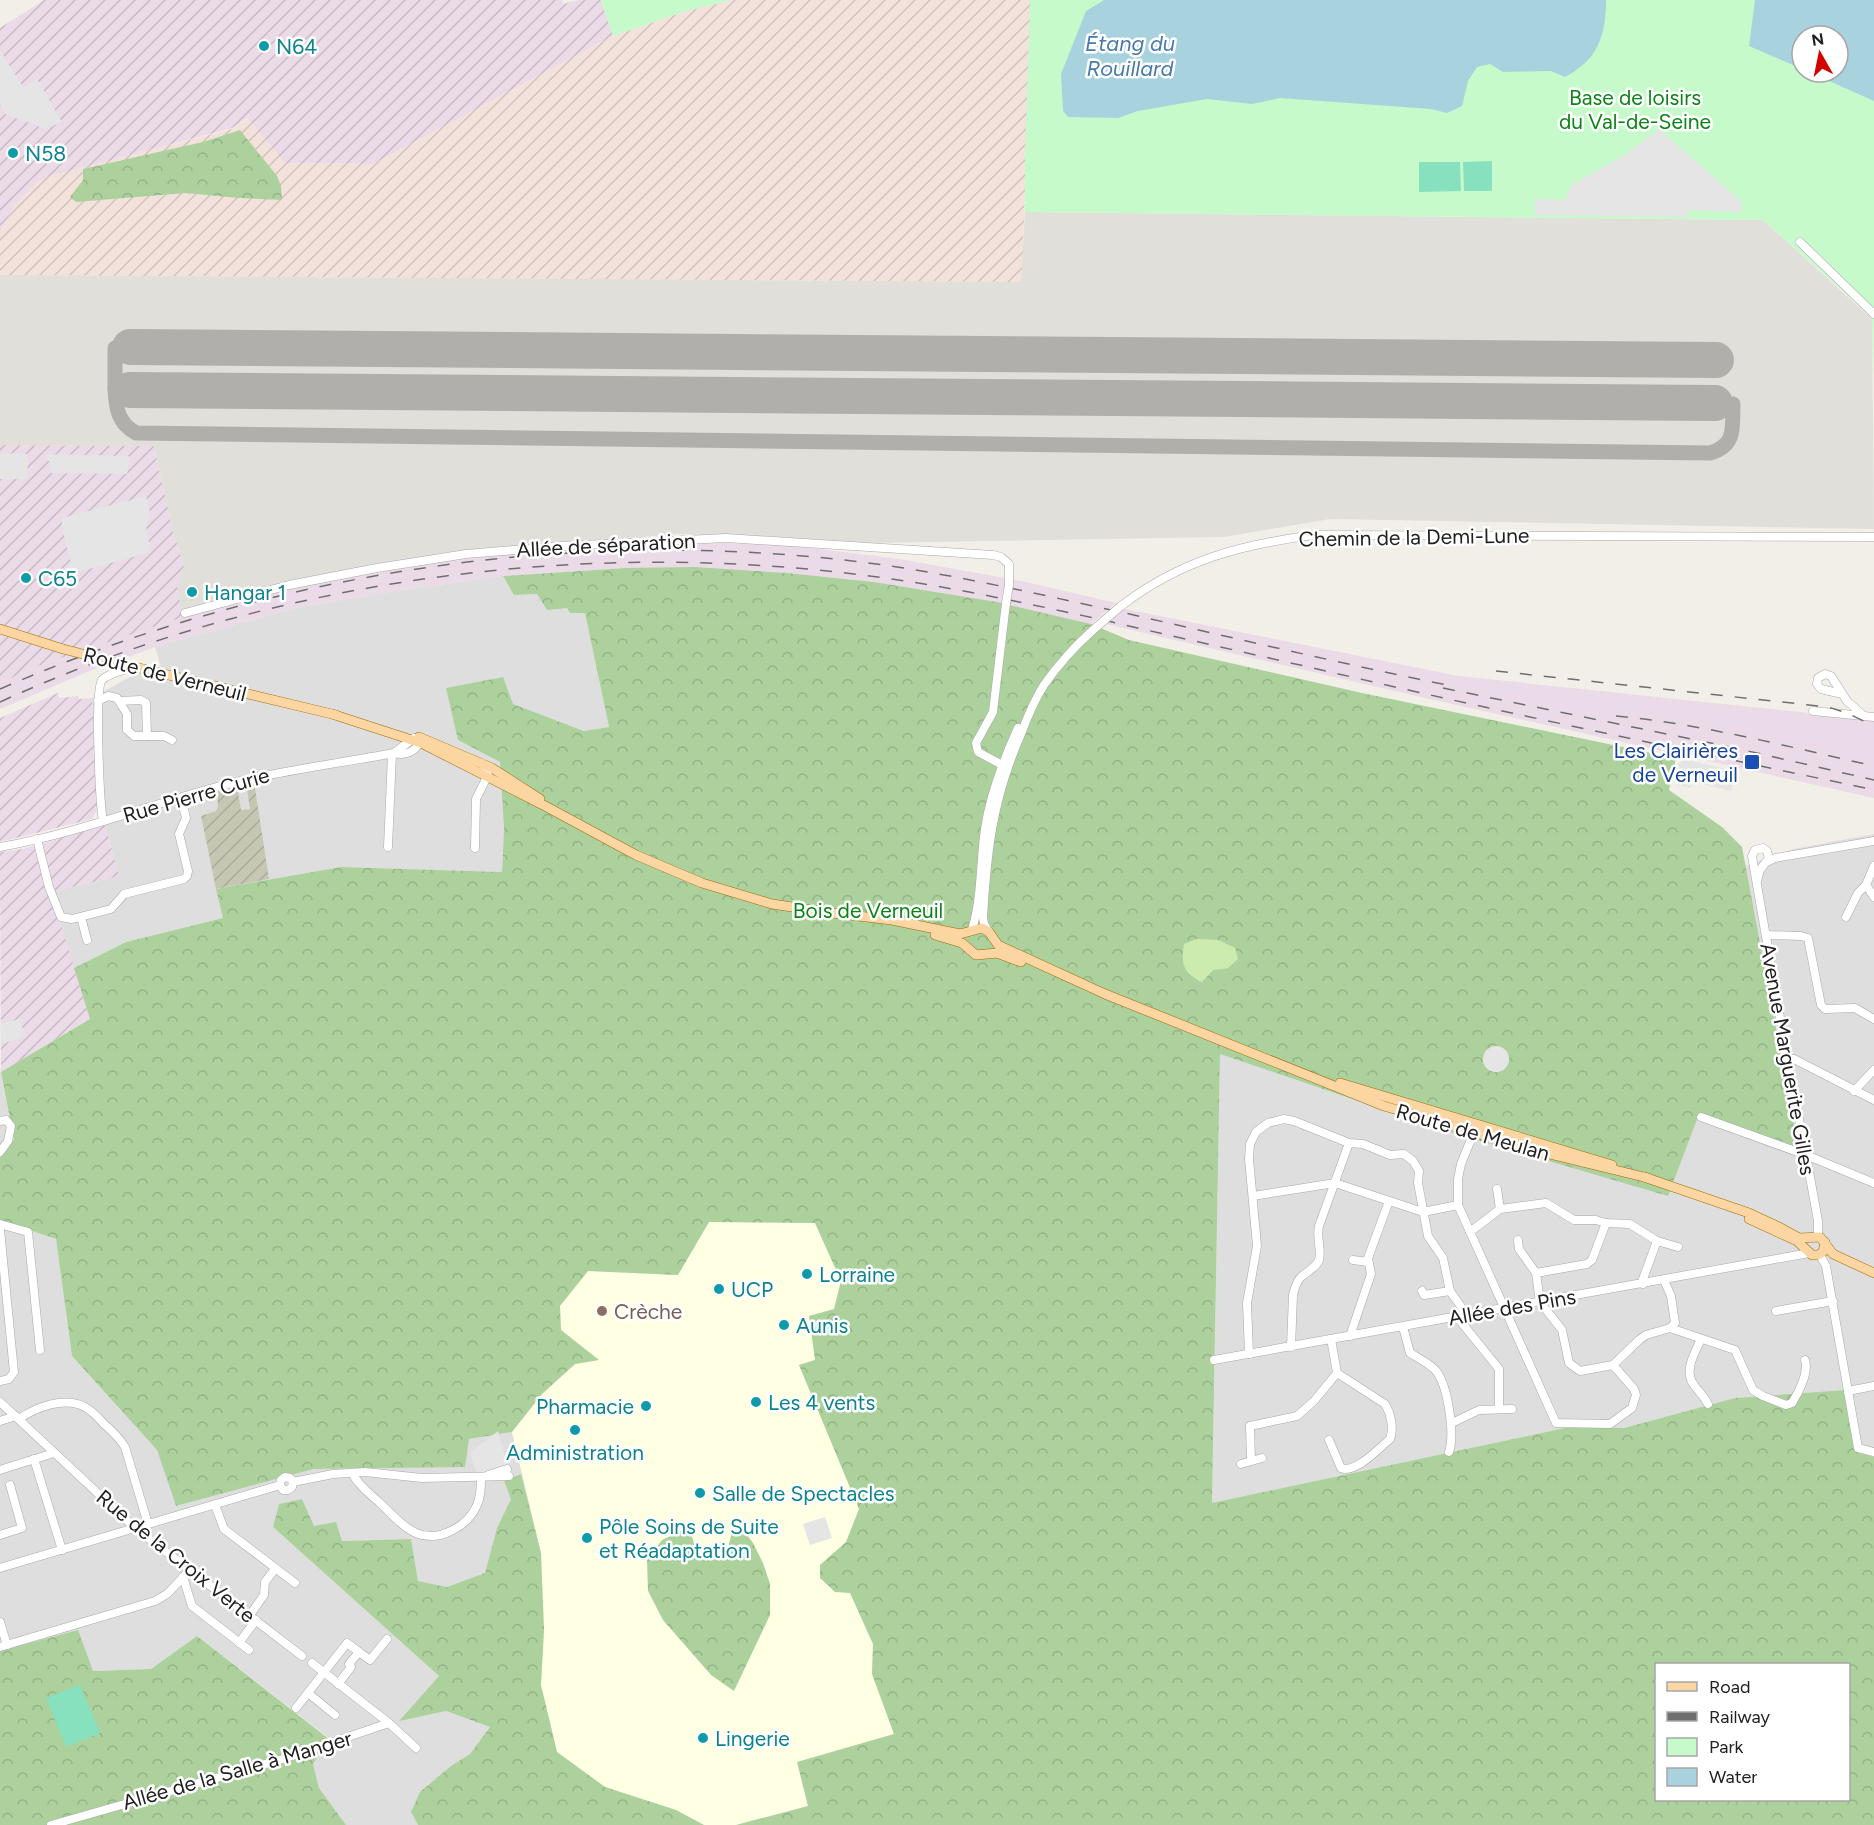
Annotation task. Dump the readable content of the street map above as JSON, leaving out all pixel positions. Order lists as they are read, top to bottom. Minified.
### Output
{"streets":{"main road":["Route de Verneuil","Route de Meulan"],"street":["Chemin de la Demi-Lune","Allée de séparation","Rue Pierre Curie","Avenue Marguerite Gilles","Allée des Pins","Rue de la Croix Verte","Allée de la Salle à Manger"]},"crossings":[["Chemin de la Demi-Lune","Allée de séparation"],["Route de Verneuil","Rue Pierre Curie"],["Route de Verneuil","Route de Meulan"],["Avenue Marguerite Gilles","Route de Meulan"],["Avenue Marguerite Gilles","Allée des Pins"],["Route de Meulan","Allée des Pins"]],"water":["Étang du Rouillard"],"parks":["Base de loisirs du Val-de-Seine","Bois de Verneuil"],"places":{"other":["N64","N58","C65","Hangar 1","Lorraine","UCP","Crèche","Aunis","Les 4 vents","Pharmacie","Administration","Salle de Spectacles","Pôle Soins de Suite et Réadaptation","Lingerie"],"transit":["Les Clairières de Verneuil"]},"legend":["Road","Railway","Park","Water"],"north":"top"}
